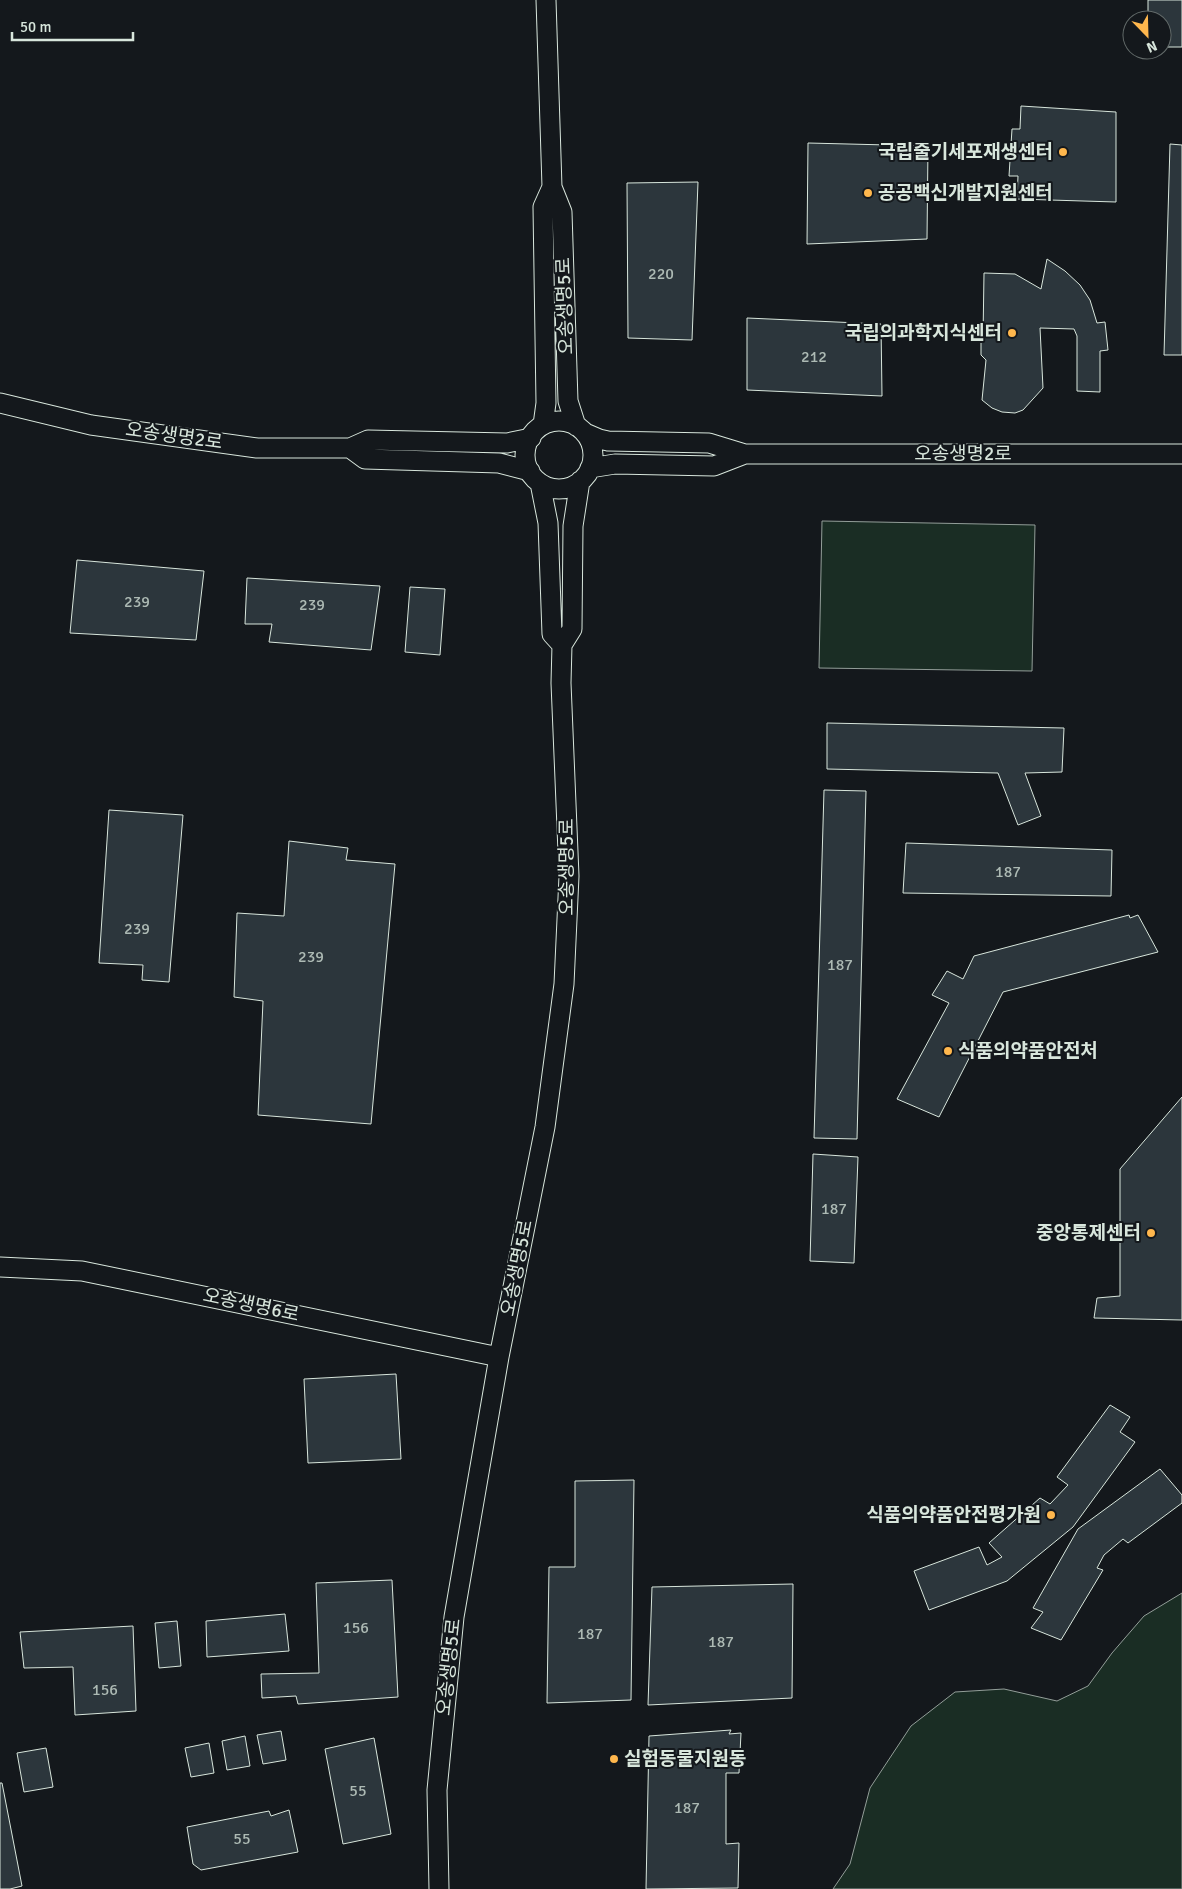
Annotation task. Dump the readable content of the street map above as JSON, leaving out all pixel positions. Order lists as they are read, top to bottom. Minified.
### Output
{"streets":{"street":["오송생명5로","오송생명2로","오송생명6로"]},"crossings":[["오송생명5로","오송생명2로"],["오송생명5로","오송생명6로"]],"places":["국립줄기세포재생센터","공공백신개발지원센터","국립의과학지식센터","식품의약품안전처","중앙통제센터","식품의약품안전평가원","실험동물지원동"],"house_numbers":["220","212","239","239","187","239","239","187","187","156","187","187","156","55","187","55"],"scale_bar":"50 m","north":"bottom right"}
